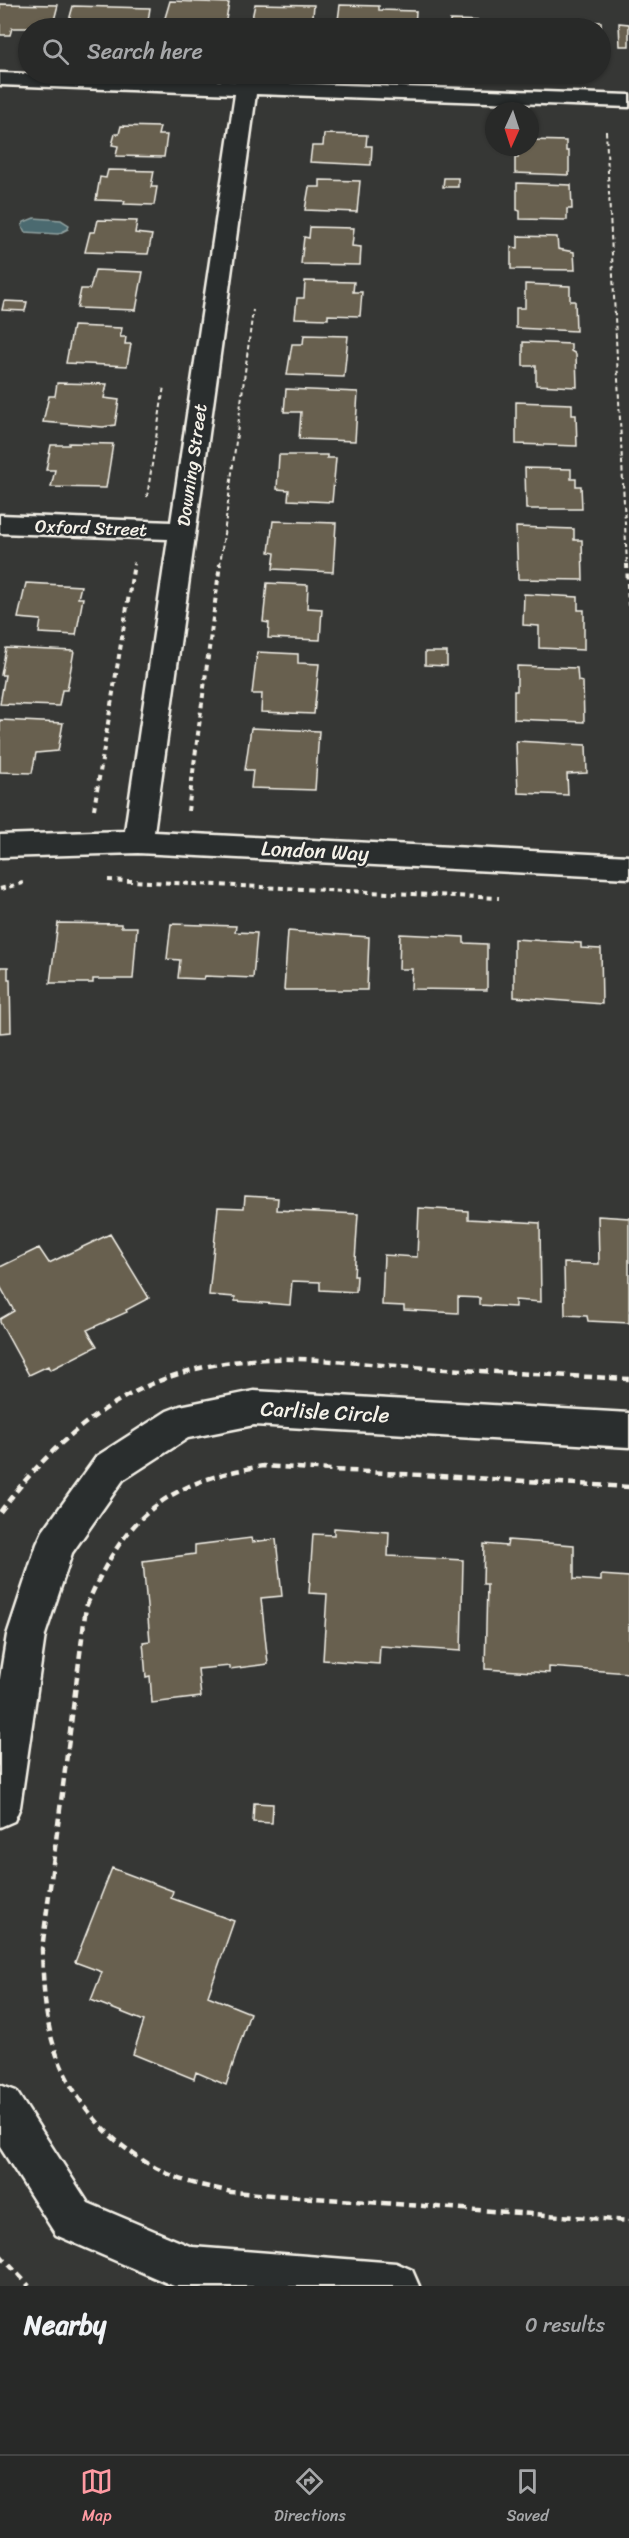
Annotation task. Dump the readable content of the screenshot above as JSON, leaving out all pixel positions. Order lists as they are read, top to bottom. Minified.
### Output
{"streets":{"street":["Downing Street","Oxford Street","London Way","Carlisle Circle"]},"crossings":[["Downing Street","Oxford Street"],["Downing Street","London Way"]],"north":"bottom","page":{"search":"Search here","heading":["Nearby","0 results"],"nav":["Map","Directions","Saved"]}}
